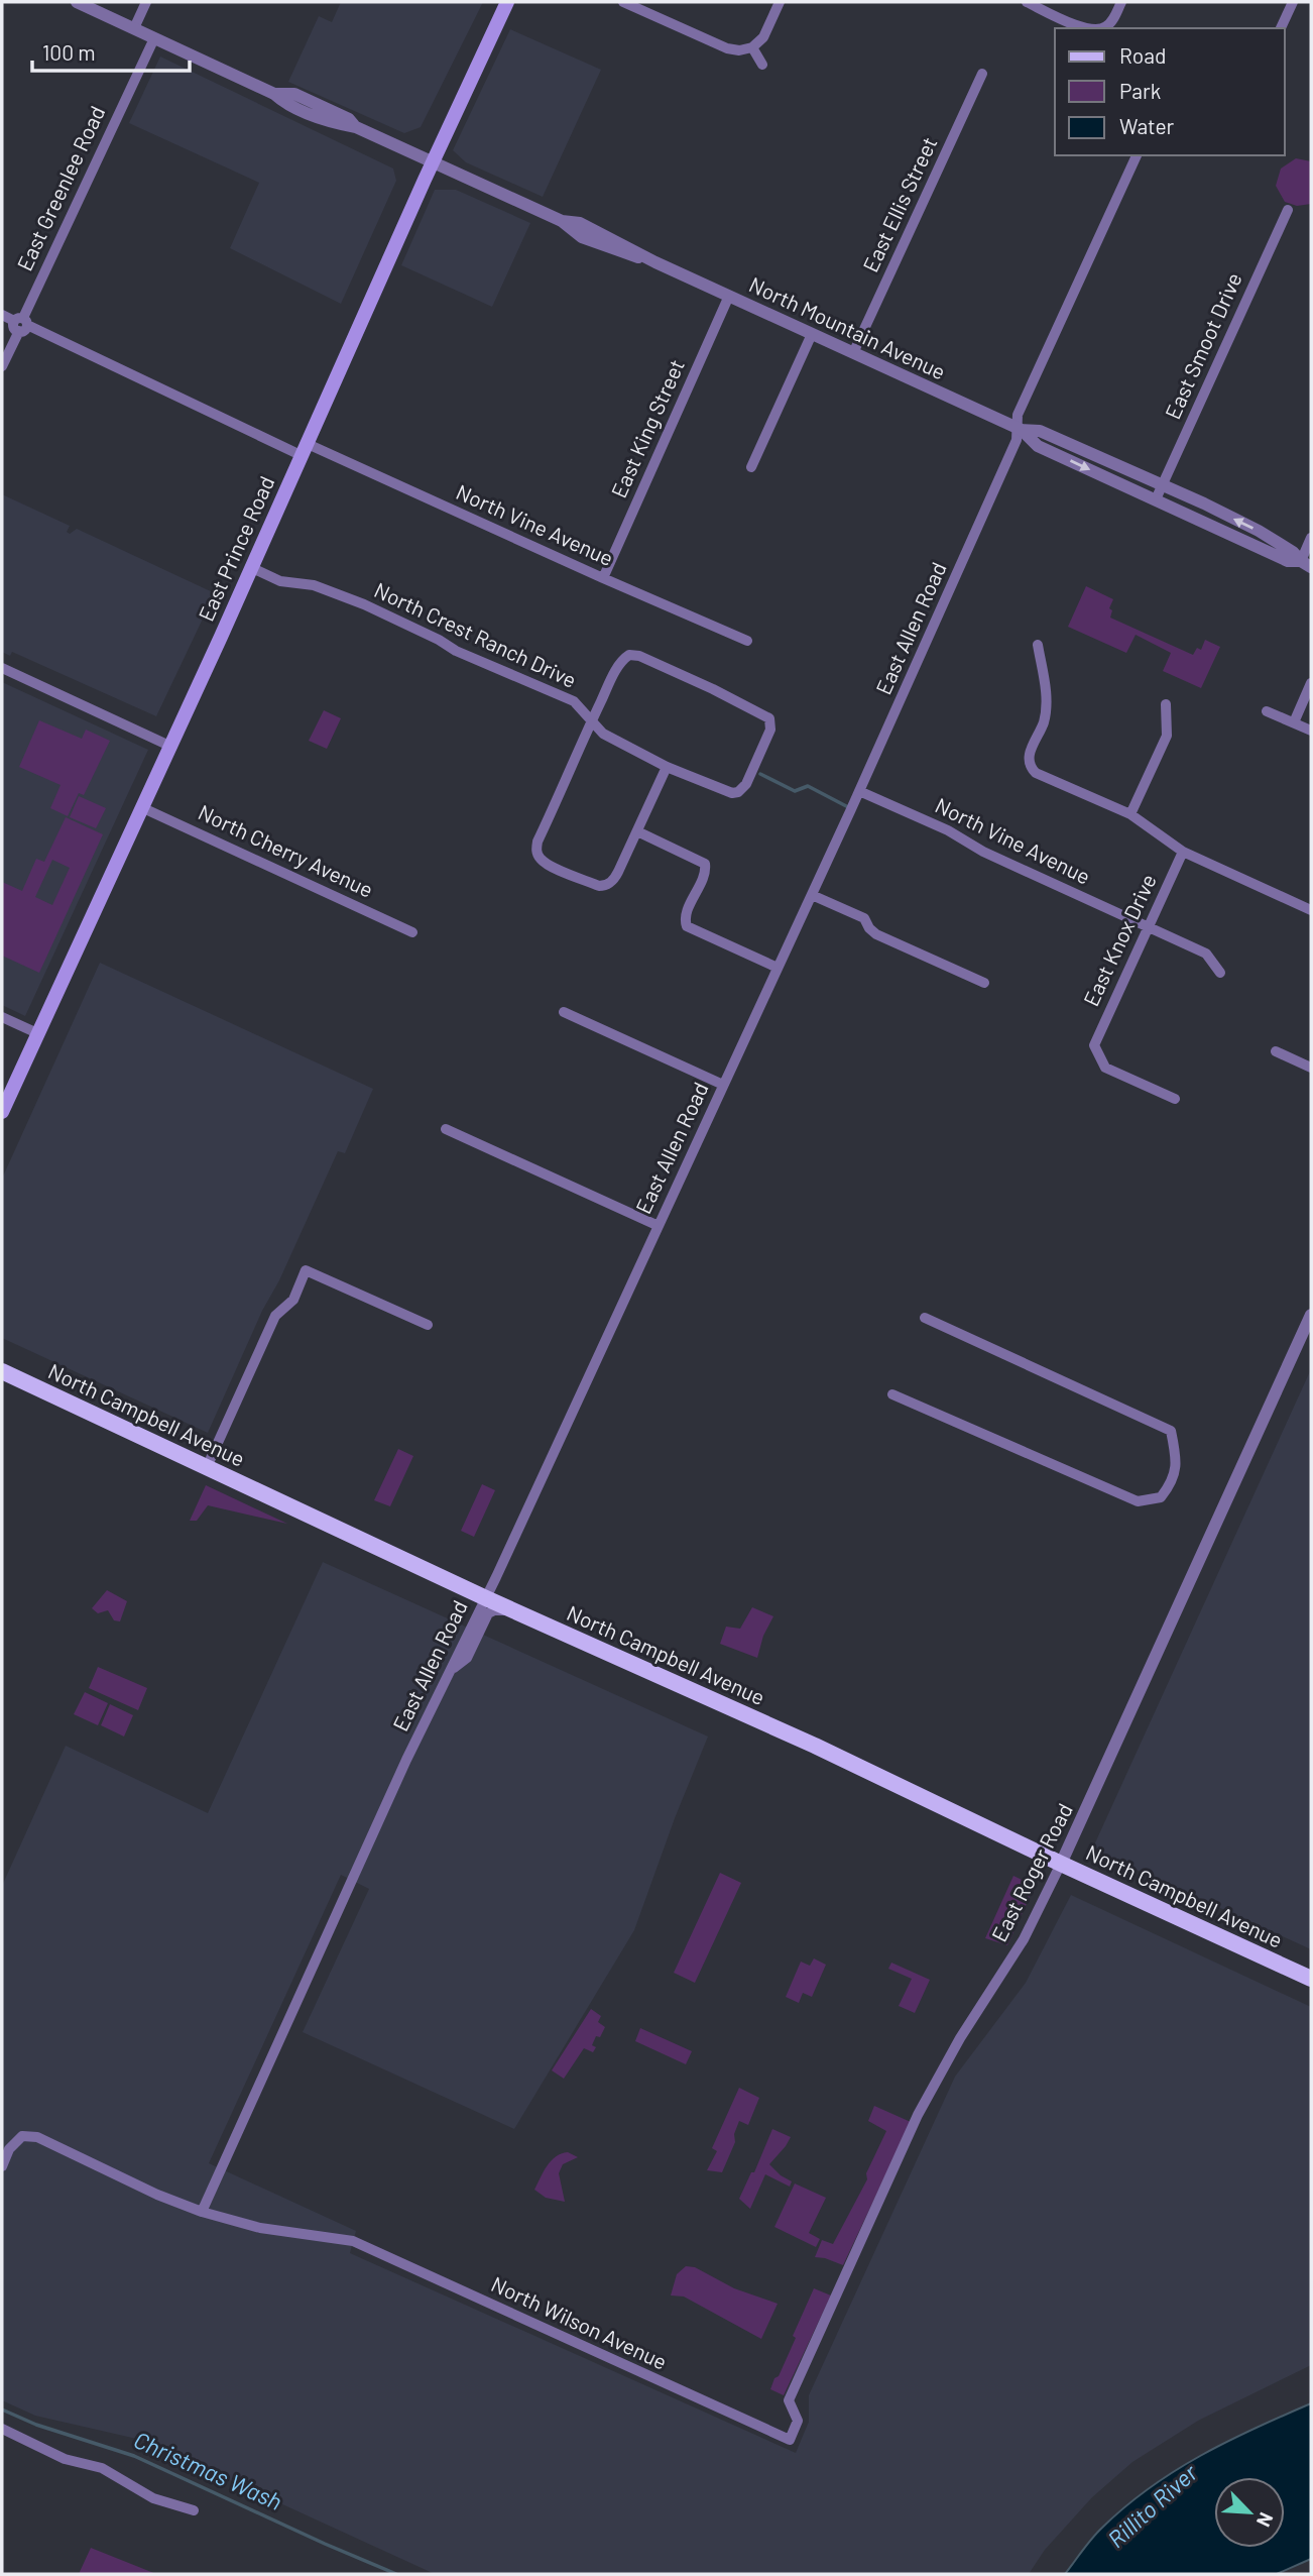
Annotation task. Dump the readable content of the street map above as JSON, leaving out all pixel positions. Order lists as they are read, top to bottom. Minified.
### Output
{"streets":{"main road":["East Prince Road","North Campbell Avenue"],"street":["East Greenlee Road","East Ellis Street","North Mountain Avenue","East Smoot Drive","East King Street","North Vine Avenue","East Allen Road","North Crest Ranch Drive","North Cherry Avenue","East Knox Drive","East Roger Road","North Wilson Avenue"]},"crossings":[["East Greenlee Road","North Mountain Avenue"],["East Greenlee Road","North Vine Avenue"],["East Ellis Street","North Mountain Avenue"],["North Mountain Avenue","East Smoot Drive"],["North Mountain Avenue","East King Street"],["North Mountain Avenue","East Prince Road"],["North Mountain Avenue","East Allen Road"],["East King Street","North Vine Avenue"],["North Vine Avenue","East Prince Road"],["North Vine Avenue","East Allen Road"],["North Vine Avenue","East Knox Drive"],["East Prince Road","North Crest Ranch Drive"],["East Prince Road","North Cherry Avenue"],["East Allen Road","North Campbell Avenue"],["East Allen Road","North Wilson Avenue"],["North Campbell Avenue","East Roger Road"],["East Roger Road","North Wilson Avenue"]],"water":["Christmas Wash","Rillito River"],"legend":["Road","Park","Water"],"scale_bar":"100 m","north":"bottom right"}
